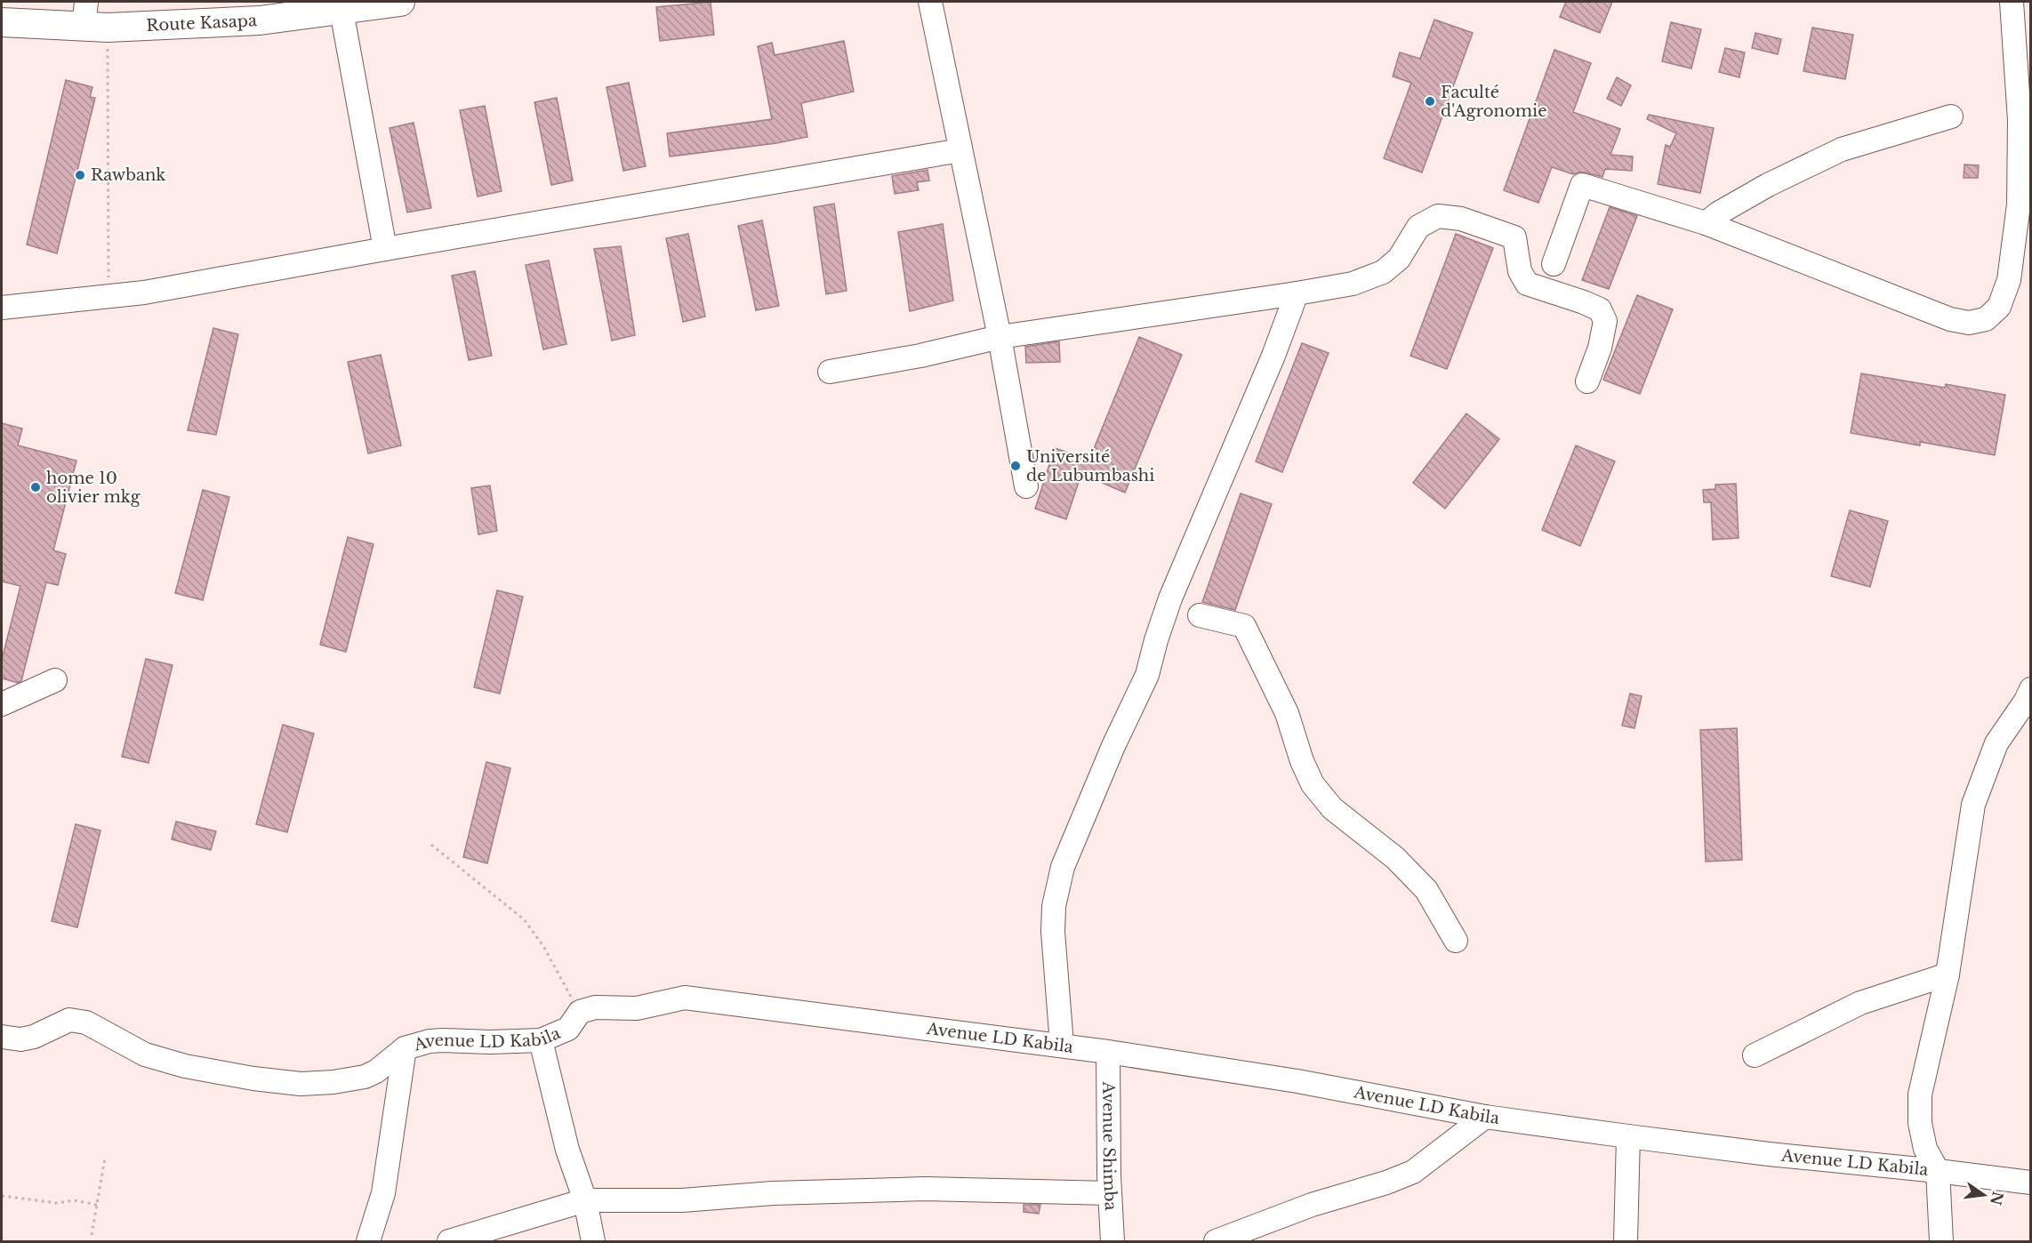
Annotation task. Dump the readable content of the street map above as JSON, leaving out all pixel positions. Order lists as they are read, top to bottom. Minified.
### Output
{"streets":{"main road":["Route Kasapa"],"street":["Avenue LD Kabila","Avenue Shimba"]},"crossings":[["Avenue LD Kabila","Avenue Shimba"]],"places":["Faculté d'Agronomie","Rawbank","Université de Lubumbashi","home 10 olivier mkg"],"north":"right"}
